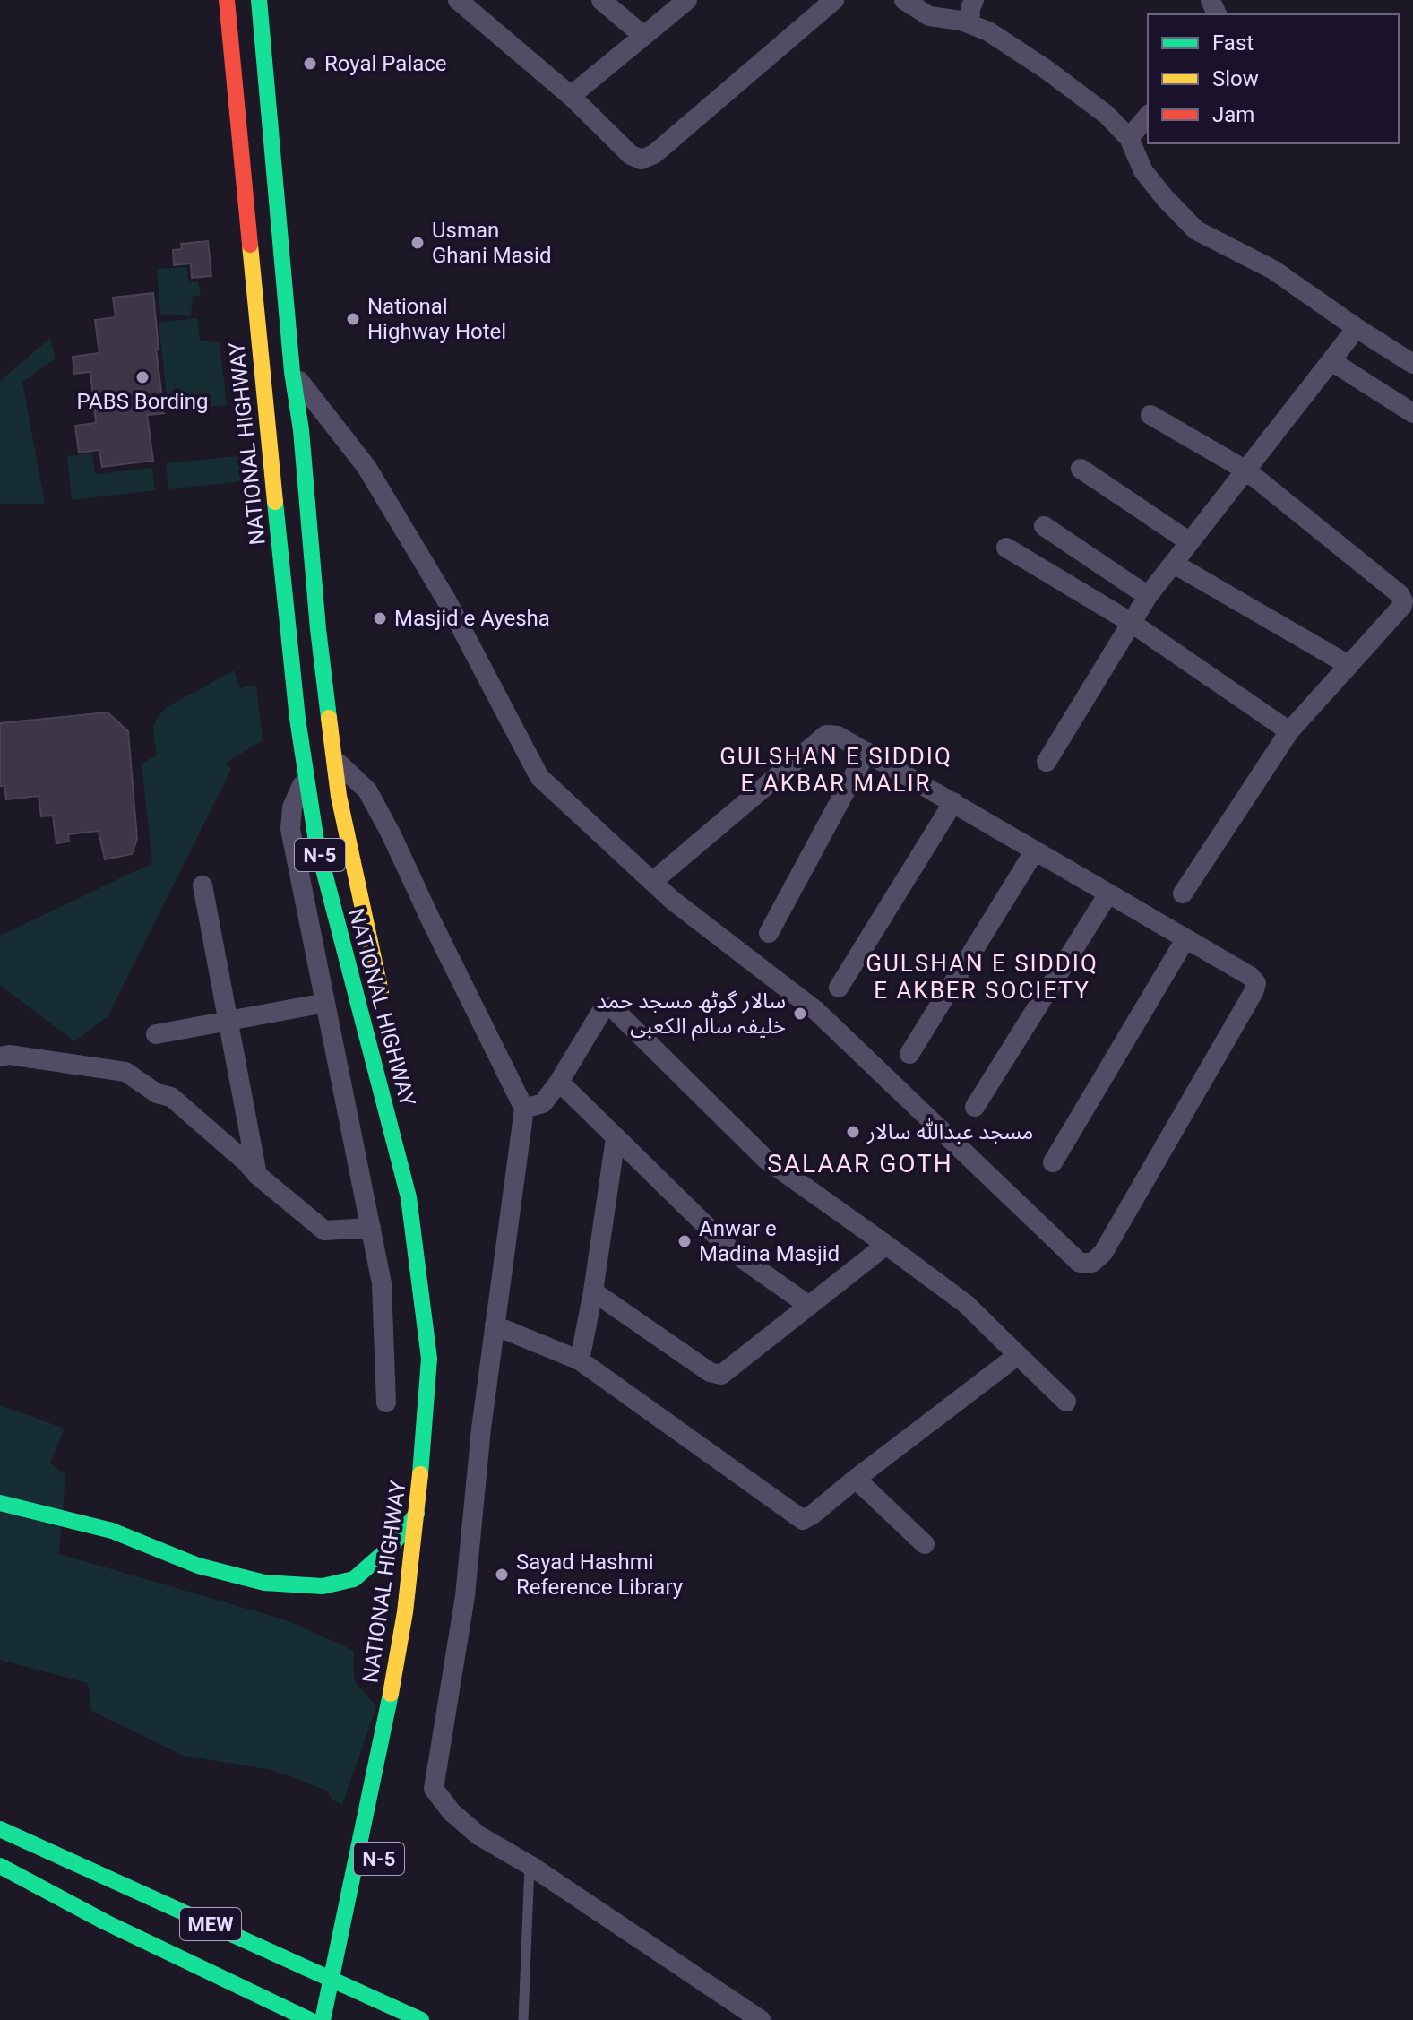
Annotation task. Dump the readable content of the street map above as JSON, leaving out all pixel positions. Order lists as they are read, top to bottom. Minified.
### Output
{"streets":{"highway":["NATIONAL HIGHWAY","N-5","MEW"]},"districts":["GULSHAN E SIDDIQ E AKBAR MALIR","GULSHAN E SIDDIQ E AKBER SOCIETY","SALAAR GOTH"],"places":["Royal Palace","Usman Ghani Masid","National Highway Hotel","PABS Bording","Masjid e Ayesha","سالار گوٹھ مسجد حمد خلیفہ سالم الکعبی","مسجد عبداللّٰہ سالار","Anwar e Madina Masjid","Sayad Hashmi Reference Library"],"legend":["Fast","Slow","Jam"]}
